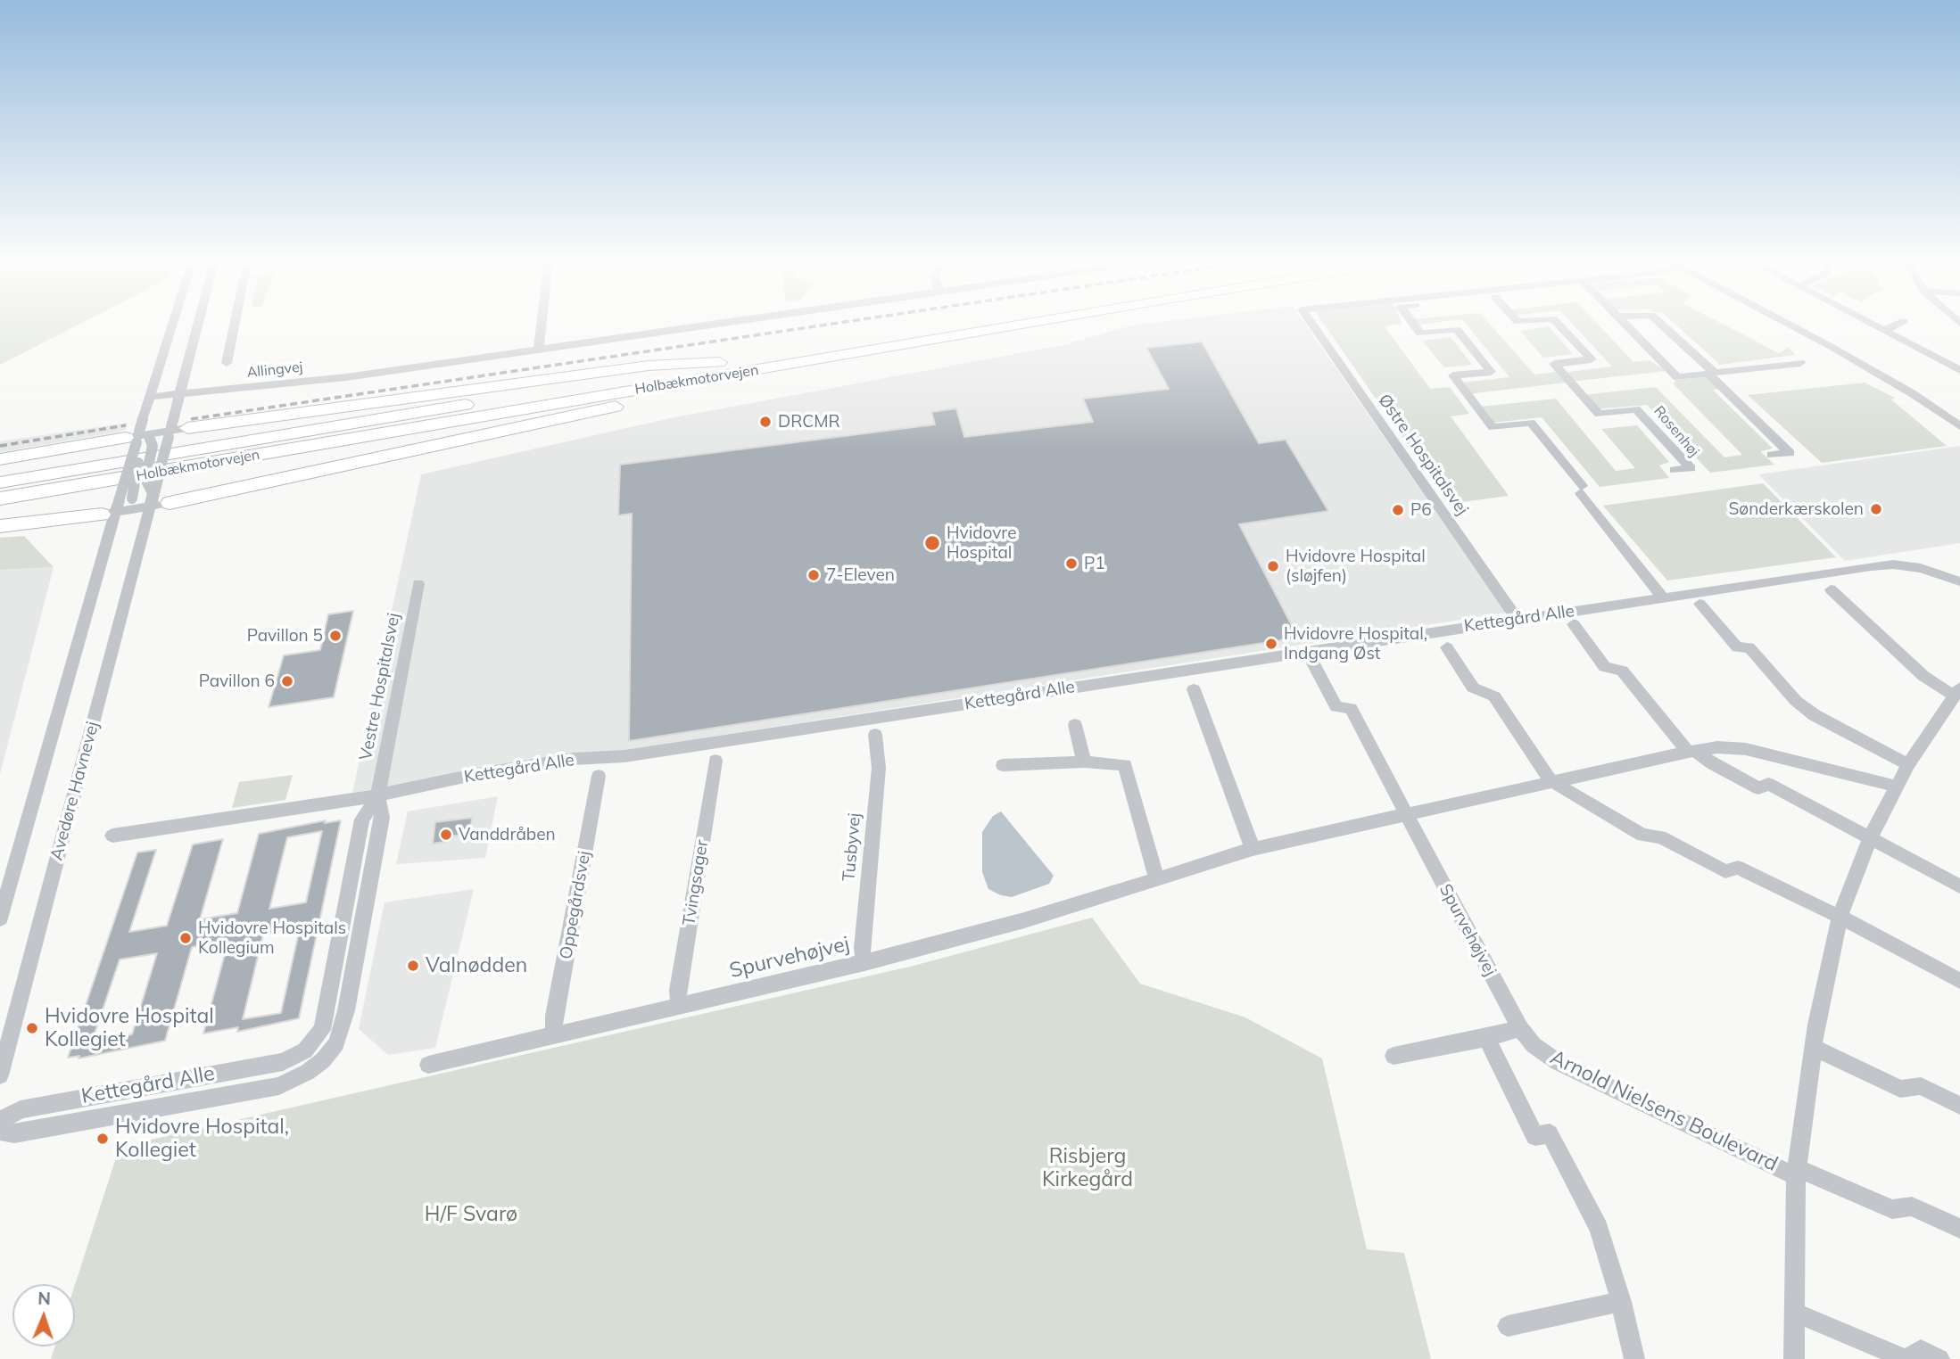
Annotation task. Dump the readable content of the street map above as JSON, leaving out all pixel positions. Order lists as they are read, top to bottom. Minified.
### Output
{"streets":{"highway":["Holbækmotorvejen"],"street":["Allingvej","Rosenhøj","Østre Hospitalsvej","Kettegård Alle","Vestre Hospitalsvej","Avedøre Havnevej","Tusbyvej","Tvingsager","Oppegårdsvej","Spurvehøjvej","Arnold Nielsens Boulevard"]},"crossings":[["Allingvej","Avedøre Havnevej"],["Østre Hospitalsvej","Kettegård Alle"],["Kettegård Alle","Vestre Hospitalsvej"],["Tusbyvej","Spurvehøjvej"],["Tvingsager","Spurvehøjvej"],["Oppegårdsvej","Spurvehøjvej"],["Spurvehøjvej","Arnold Nielsens Boulevard"]],"parks":["Risbjerg Kirkegård","H/F Svarø"],"places":["DRCMR","Sønderkærskolen","P6","Hvidovre Hospital","P1","Hvidovre Hospital (sløjfen)","7-Eleven","Pavillon 5","Hvidovre Hospital, Indgang Øst","Pavillon 6","Vanddråben","Hvidovre Hospitals Kollegium","Valnødden","Hvidovre Hospital Kollegiet","Hvidovre Hospital, Kollegiet"],"north":"top"}
